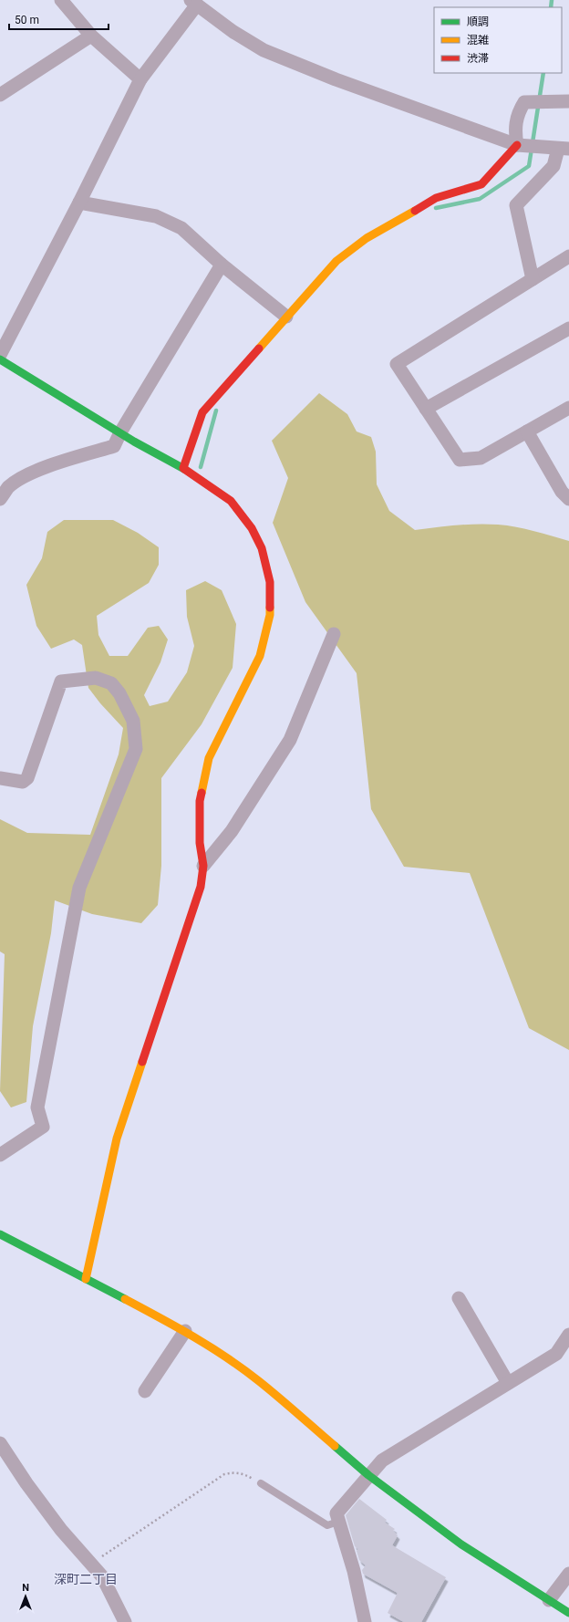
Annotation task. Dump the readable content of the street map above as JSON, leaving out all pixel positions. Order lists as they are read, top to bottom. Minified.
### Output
{"districts":["深町二丁目"],"legend":["順調","混雑","渋滞"],"scale_bar":"50 m","north":"top"}
